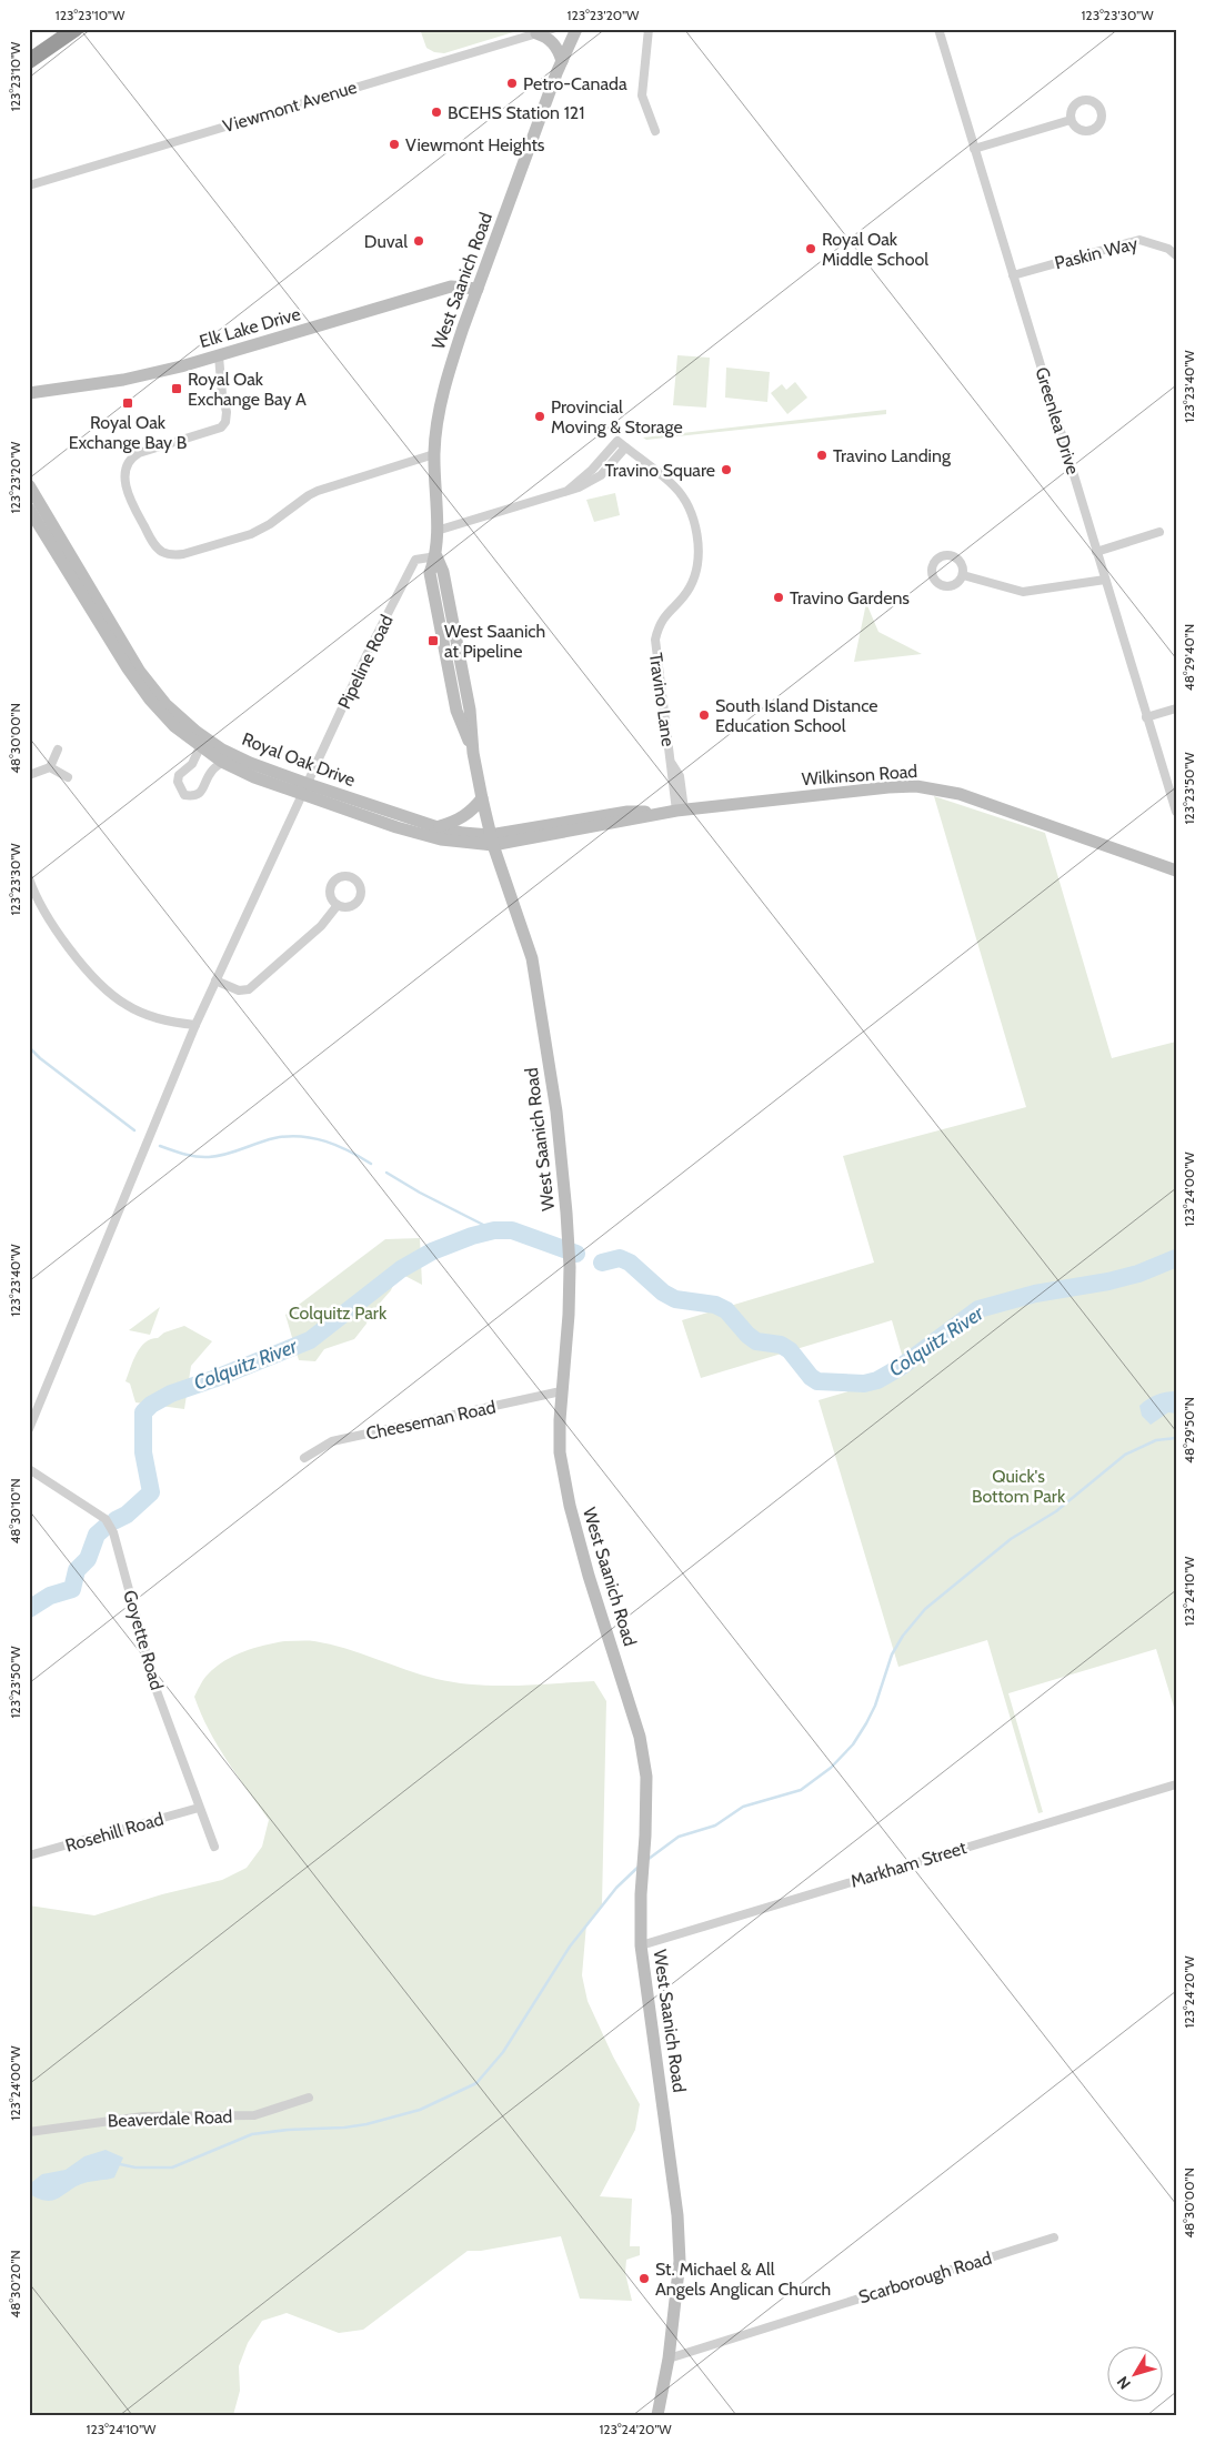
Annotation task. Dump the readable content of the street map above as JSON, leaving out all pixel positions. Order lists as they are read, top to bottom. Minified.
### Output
{"streets":{"main road":["West Saanich Road","Elk Lake Drive","Royal Oak Drive","Wilkinson Road"],"street":["Viewmont Avenue","Paskin Way","Greenlea Drive","Pipeline Road","Travino Lane","Cheeseman Road","Goyette Road","Rosehill Road","Markham Street","Beaverdale Road","Scarborough Road"]},"crossings":[["Paskin Way","Greenlea Drive"],["West Saanich Road","Elk Lake Drive"],["West Saanich Road","Pipeline Road"],["West Saanich Road","Travino Lane"],["West Saanich Road","Royal Oak Drive"],["West Saanich Road","Wilkinson Road"],["West Saanich Road","Cheeseman Road"],["West Saanich Road","Markham Street"],["West Saanich Road","Scarborough Road"],["Pipeline Road","Royal Oak Drive"],["Travino Lane","Wilkinson Road"],["Royal Oak Drive","Wilkinson Road"],["Goyette Road","Rosehill Road"]],"water":["Colquitz River"],"parks":["Colquitz Park","Quick's Bottom Park"],"places":{"other":["Petro-Canada","BCEHS Station 121","Viewmont Heights","Duval","Royal Oak Middle School","Provincial Moving & Storage","Travino Landing","Travino Square","Travino Gardens","South Island Distance Education School","St. Michael & All Angels Anglican Church"],"transit":["Royal Oak Exchange Bay A","Royal Oak Exchange Bay B","West Saanich at Pipeline"]},"north":"bottom left","coordinates":["123°23'10\"W","123°23'20\"W","123°23'30\"W","123°23'40\"W","48°29'40\"N","48°30'00\"N","123°23'50\"W","123°24'00\"W","48°29'50\"N","48°30'10\"N","123°24'10\"W","123°24'20\"W","48°30'20\"N"]}
